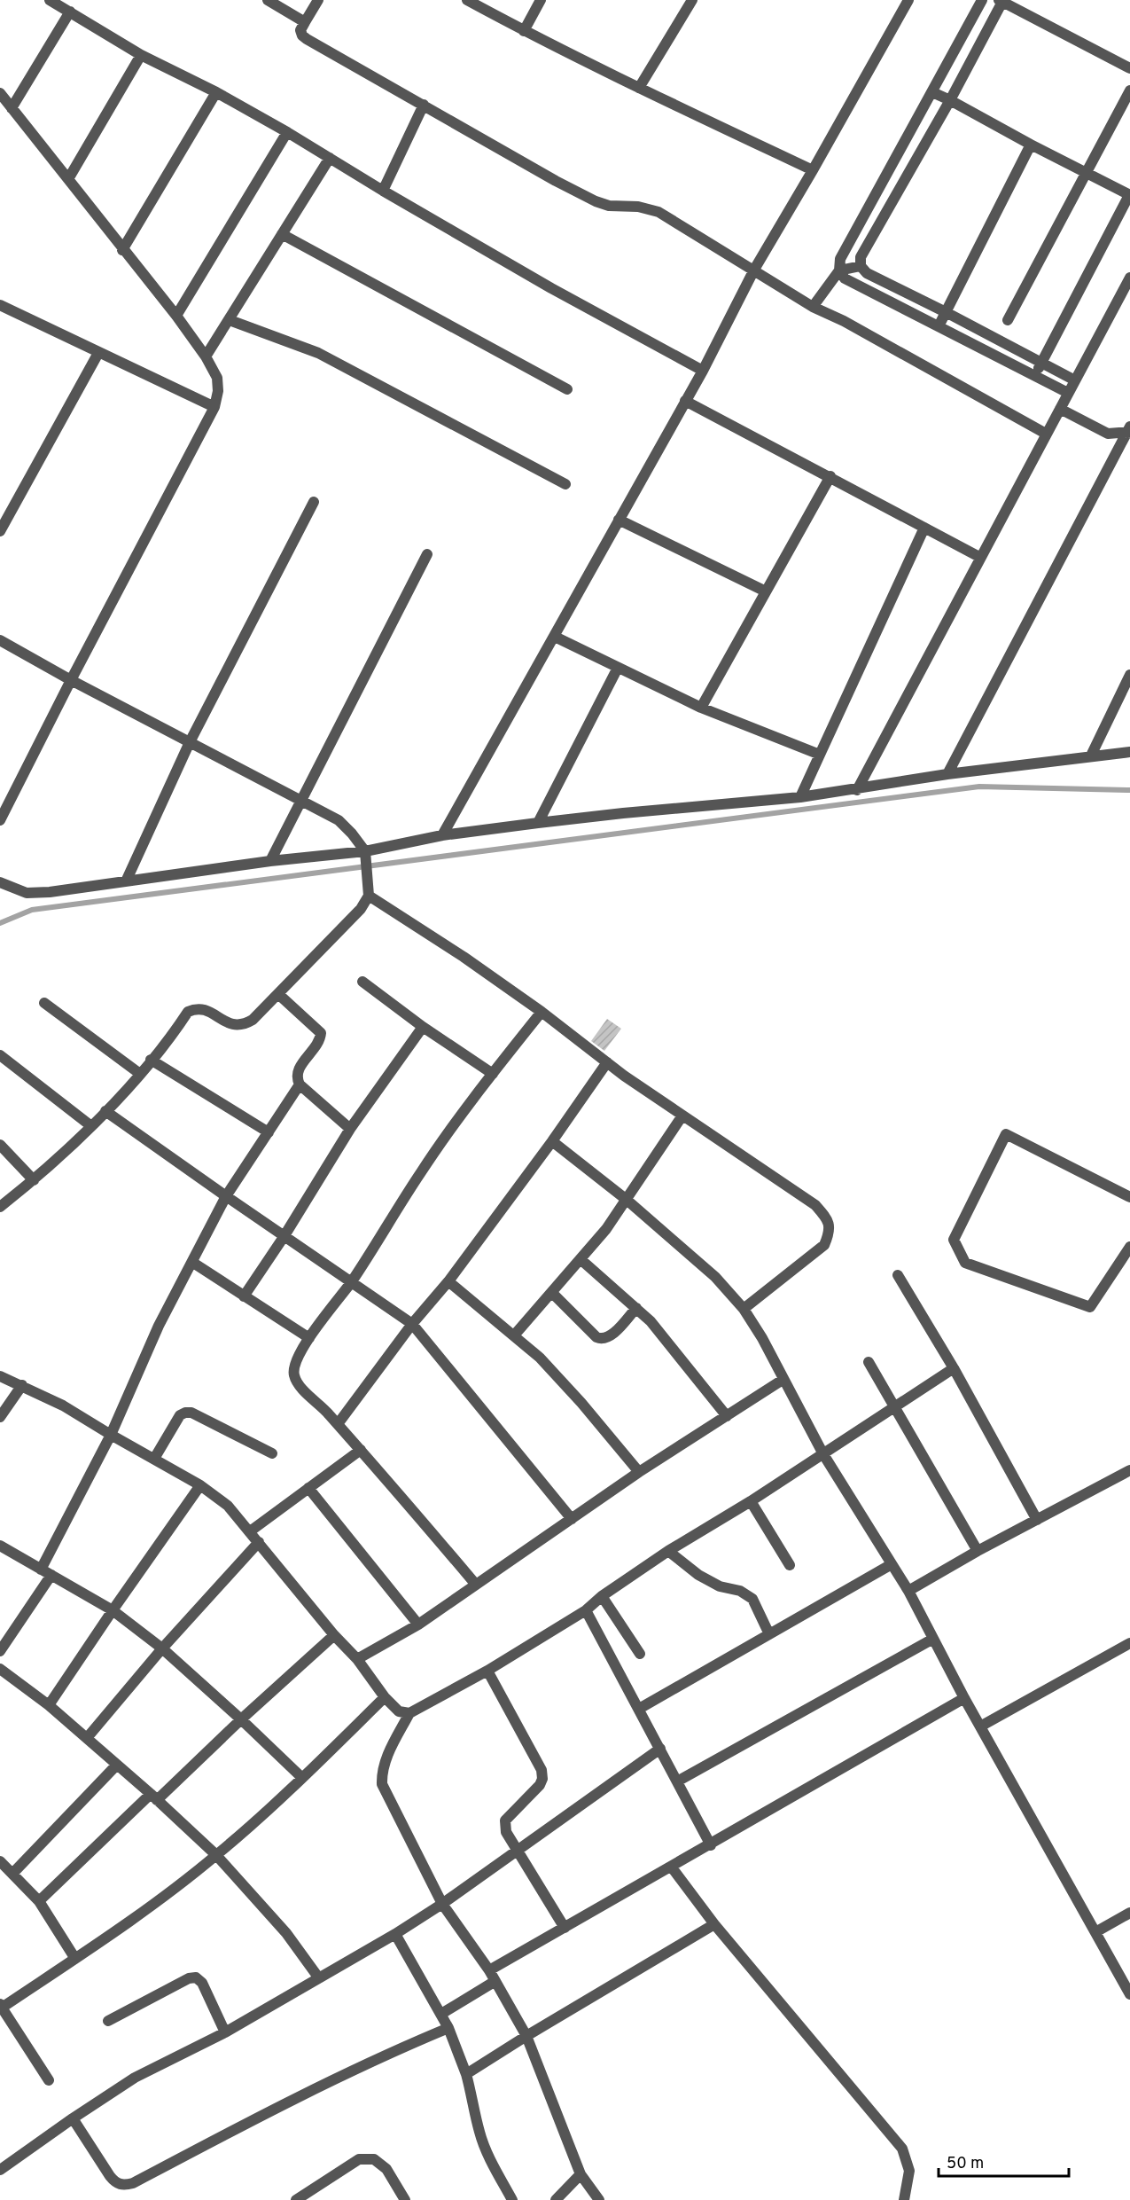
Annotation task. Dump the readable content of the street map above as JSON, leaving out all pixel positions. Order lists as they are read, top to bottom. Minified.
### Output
{"scale_bar":"50 m"}
